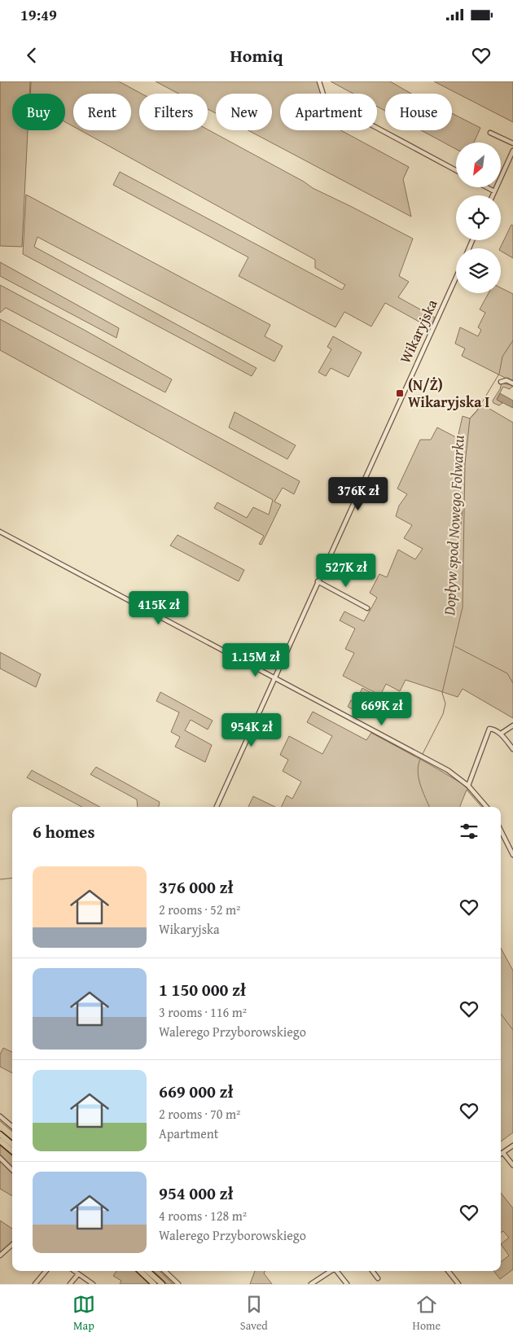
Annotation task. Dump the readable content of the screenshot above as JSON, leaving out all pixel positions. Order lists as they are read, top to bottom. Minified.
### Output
{"streets":{"street":["Wikaryjska"]},"water":["Dopływ spod Nowego Folwarku"],"places":{"transit":["(N/Ż) Wikaryjska I"]},"north":"bottom left","page":{"status":"19:49","header":"Homiq","chip":["Buy","Rent","Filters","New","Apartment","House"],"price":["376K zł","527K zł","415K zł","1.15M zł","669K zł","954K zł"],"heading":"6 homes","list":[{"name":"376 000 zł","note":"2 rooms · 52 m² · Wikaryjska"},{"name":"1 150 000 zł","note":"3 rooms · 116 m² · Walerego Przyborowskiego"},{"name":"669 000 zł","note":"2 rooms · 70 m² · Apartment"},{"name":"954 000 zł","note":"4 rooms · 128 m² · Walerego Przyborowskiego"}],"tabs":["Map","Saved","Home"]}}
